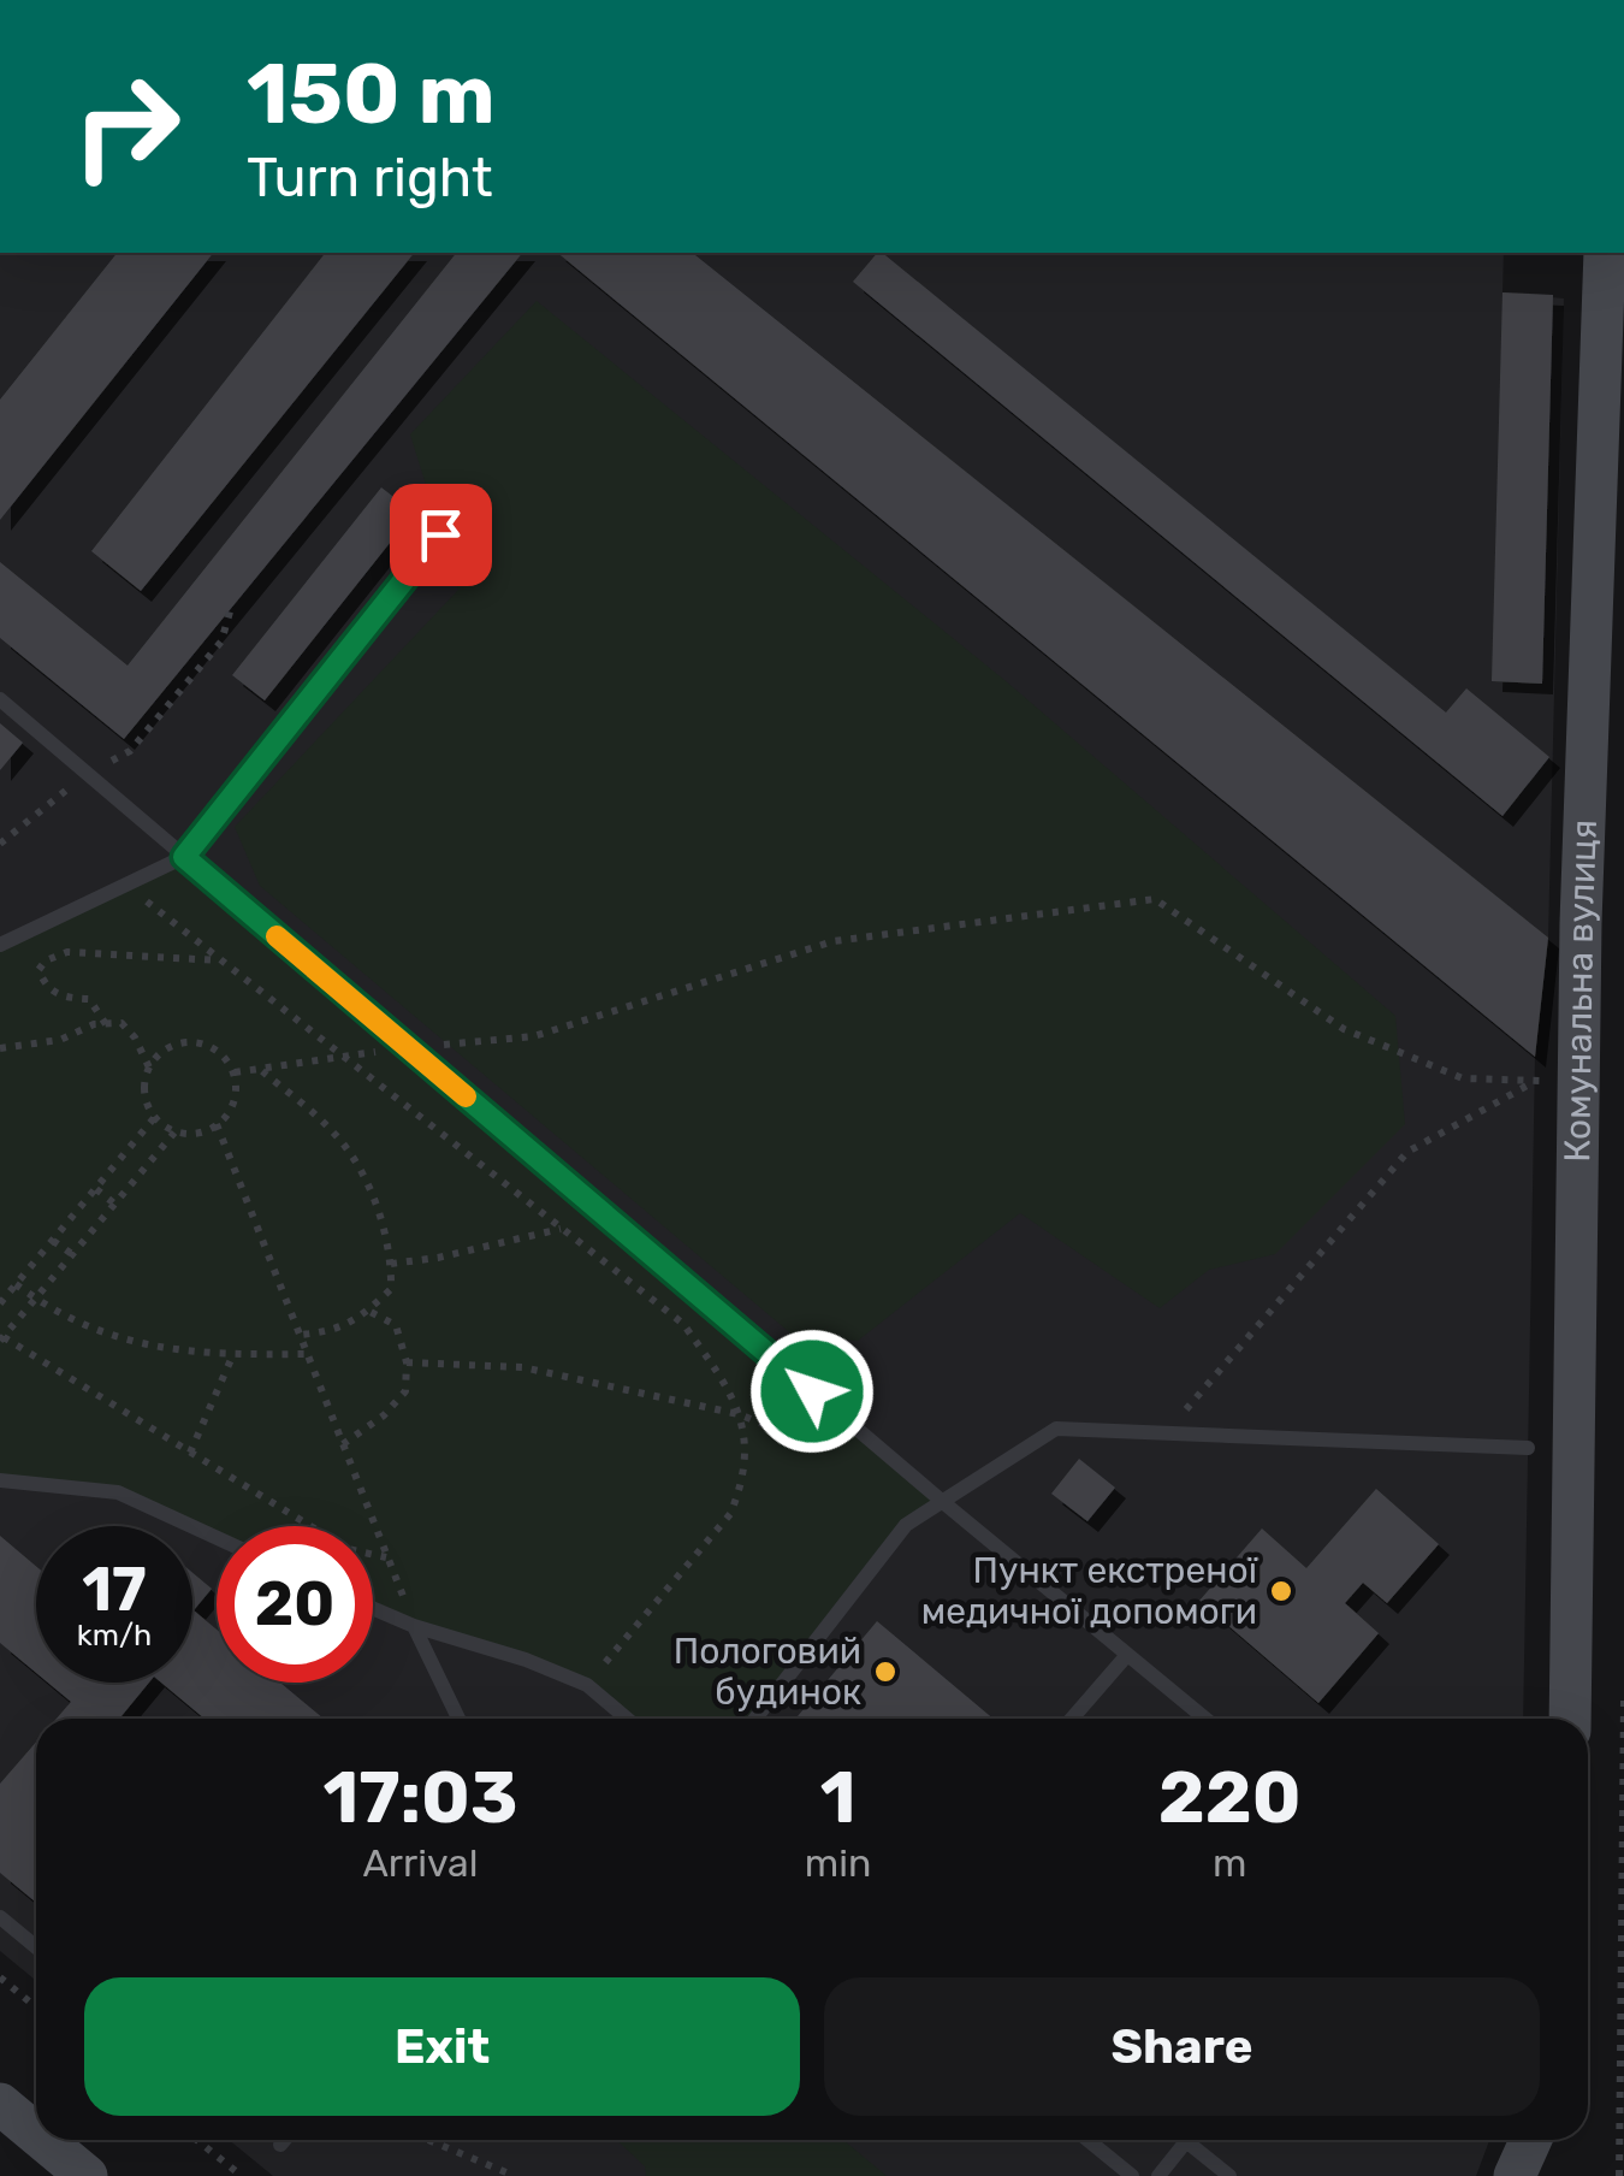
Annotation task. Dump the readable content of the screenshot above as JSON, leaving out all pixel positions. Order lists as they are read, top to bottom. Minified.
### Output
{"streets":{"street":["Комунальна вулиця"]},"places":["Пункт екстреної медичної допомоги","Пологовий будинок"],"page":{"turn":["150 m","Turn right"],"speed":"17 km/h","limit":"20","eta":["17:03","Arrival","1","min","220","m"],"buttons":["Exit","Share"]}}
